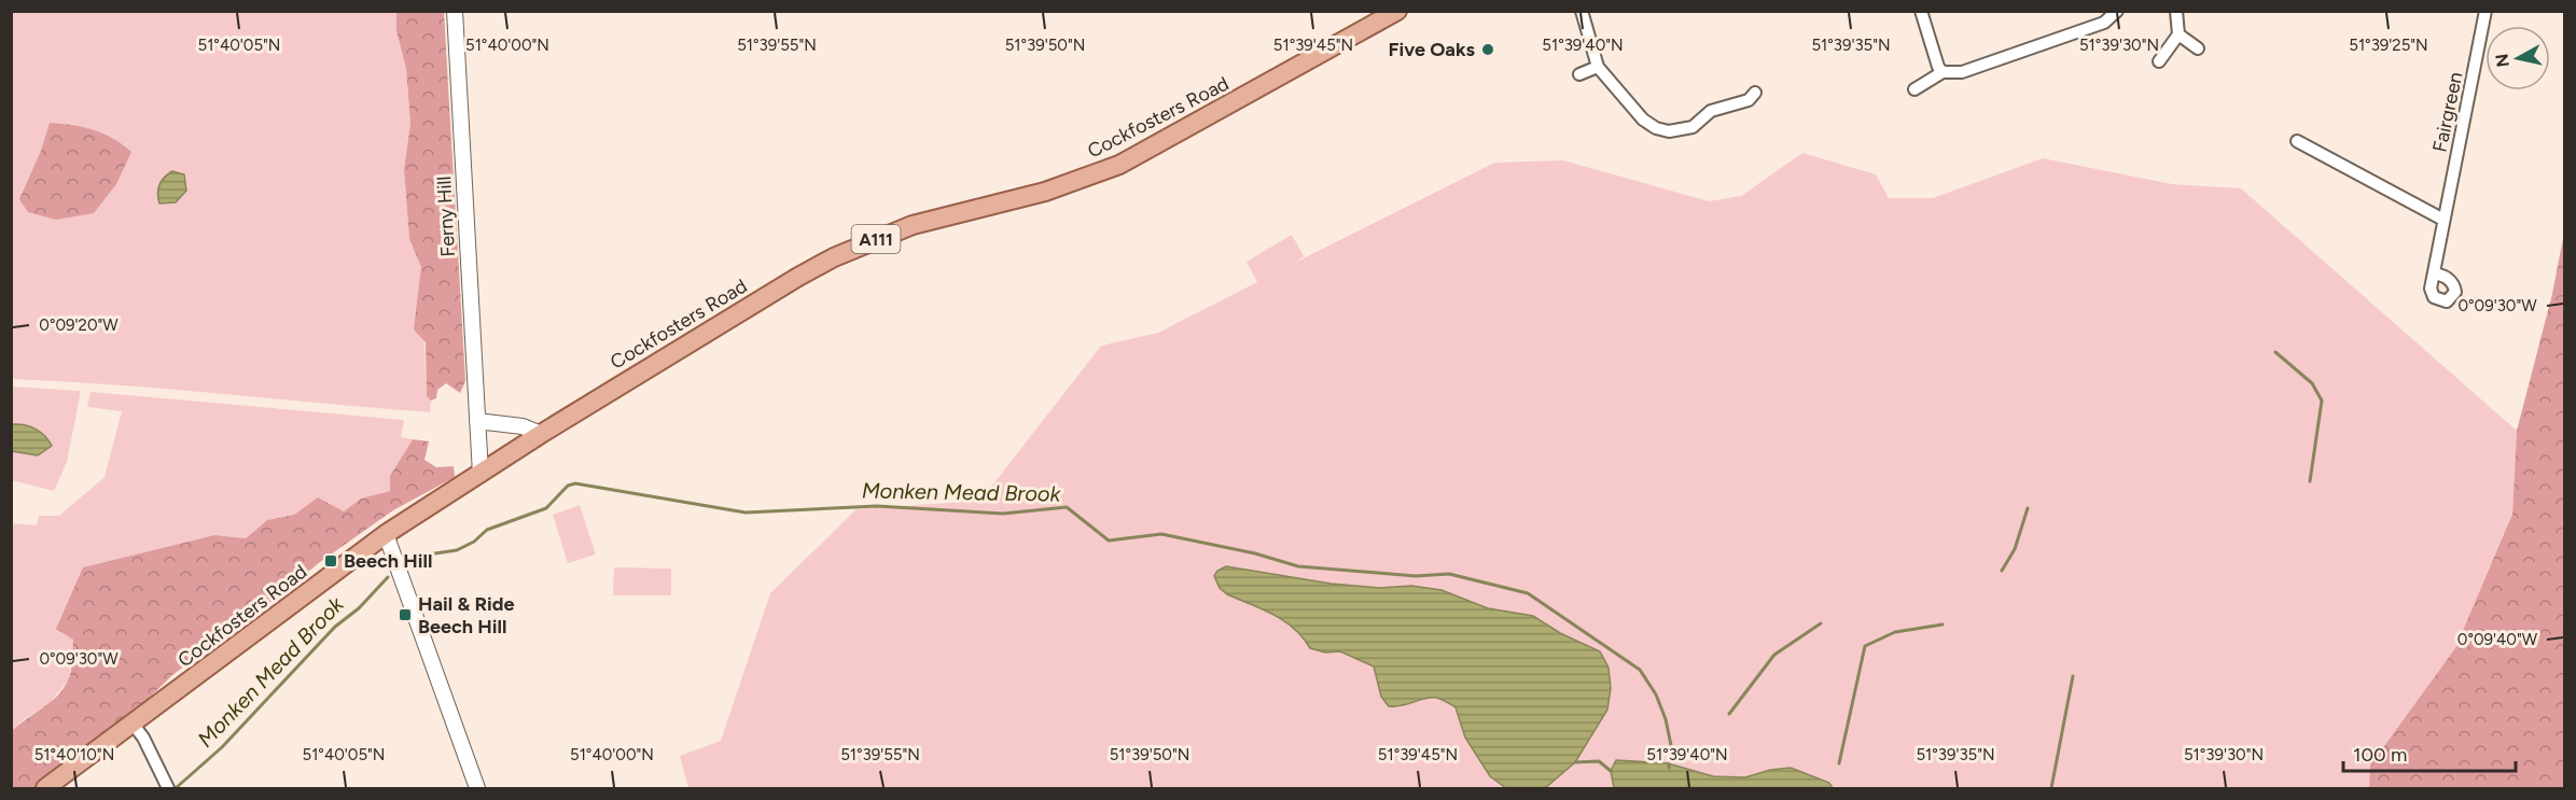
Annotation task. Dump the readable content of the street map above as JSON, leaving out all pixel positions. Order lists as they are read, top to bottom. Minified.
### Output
{"streets":{"main road":["Cockfosters Road","A111"],"street":["Fairgreen","Ferny Hill"]},"crossings":[["Cockfosters Road","Ferny Hill"]],"water":["Monken Mead Brook"],"places":{"other":["Five Oaks"],"transit":["Beech Hill","Hail & Ride Beech Hill"]},"scale_bar":"100 m","north":"left","coordinates":["51°40'05\"N","51°40'00\"N","51°39'55\"N","51°39'50\"N","51°39'45\"N","51°39'40\"N","51°39'35\"N","51°39'30\"N","51°39'25\"N","0°09'30\"W","0°09'20\"W","0°09'40\"W","51°40'10\"N"]}
